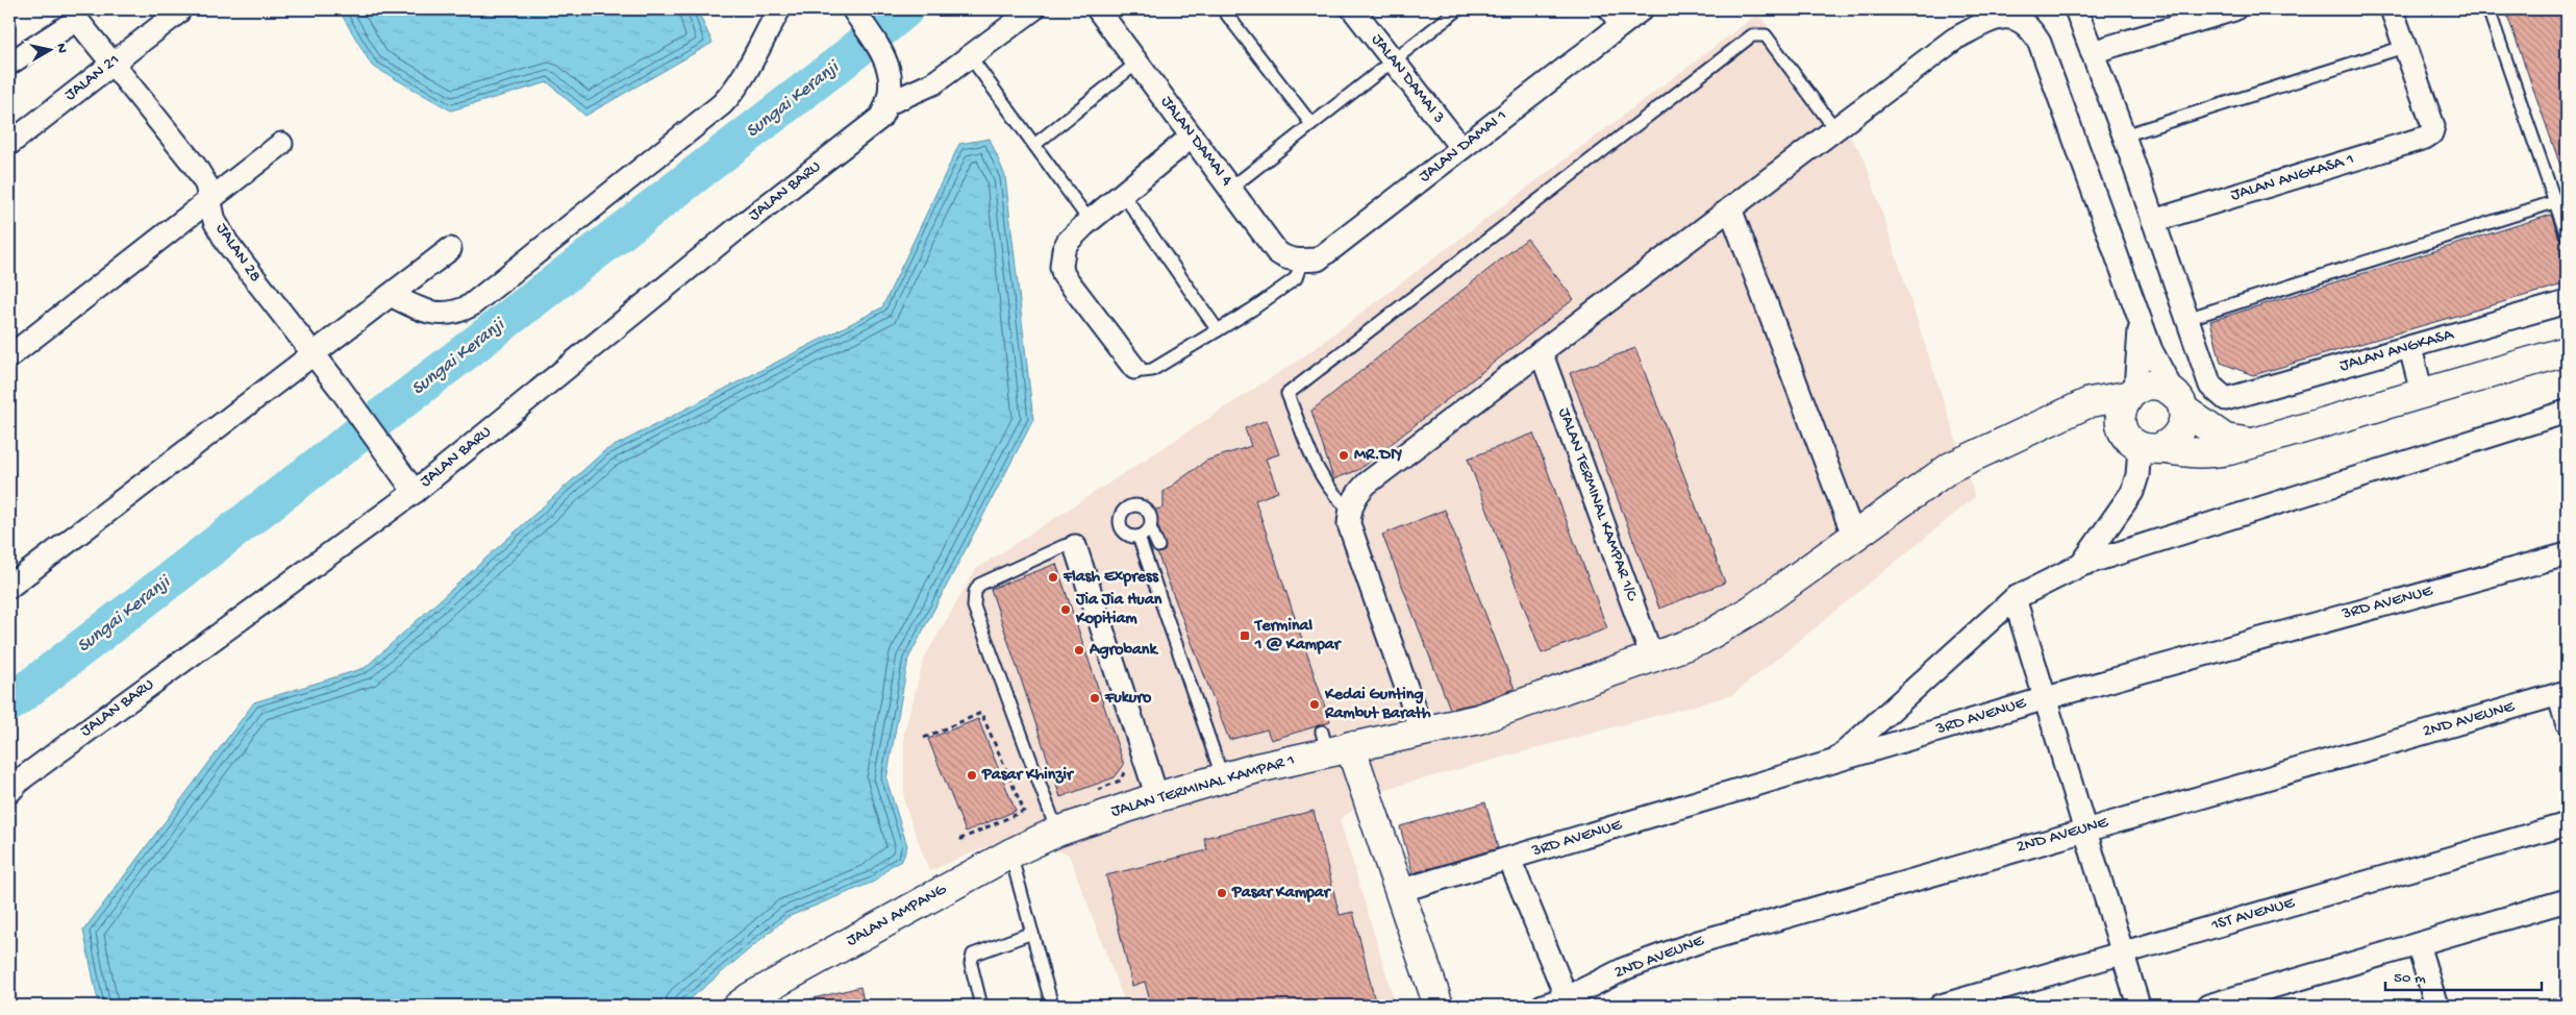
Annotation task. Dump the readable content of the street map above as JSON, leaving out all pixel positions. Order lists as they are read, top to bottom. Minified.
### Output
{"streets":{"street":["JALAN 21","JALAN DAMAI 3","JALAN DAMAI 4","JALAN DAMAI 1","JALAN ANGKASA 1","JALAN BARU","JALAN 28","JALAN ANGKASA","JALAN TERMINAL KAMPAR 1/C","3RD AVENUE","2ND AVEUNE","JALAN TERMINAL KAMPAR 1","1ST AVENUE","JALAN AMPANG"]},"crossings":[["JALAN 21","JALAN 28"],["JALAN DAMAI 3","JALAN DAMAI 1"],["JALAN DAMAI 4","JALAN DAMAI 1"],["JALAN BARU","JALAN 28"],["JALAN TERMINAL KAMPAR 1/C","JALAN TERMINAL KAMPAR 1"],["JALAN TERMINAL KAMPAR 1","JALAN AMPANG"]],"water":["Sungai Keranji"],"places":{"other":["MR.DIY","Flash Express","Jia Jia Huan Kopitiam","Agrobank","Fukuro","Kedai Gunting Rambut Barath","Pasar Khinzir","Pasar Kampar"],"transit":["Terminal 1 @ Kampar"]},"scale_bar":"50 m","north":"right"}
